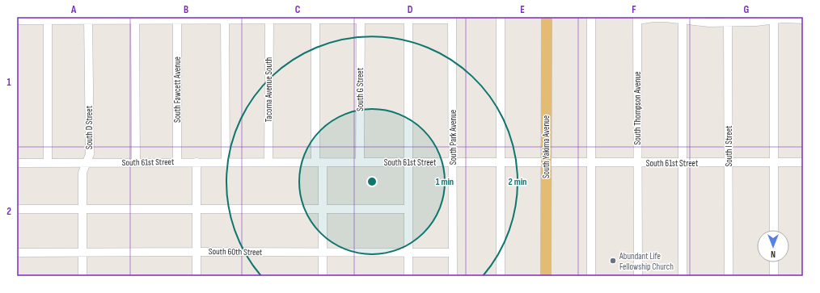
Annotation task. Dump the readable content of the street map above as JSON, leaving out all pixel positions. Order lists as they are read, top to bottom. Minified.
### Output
{"streets":{"main road":["South Yakima Avenue"],"street":["South Fawcett Avenue","Tacoma Avenue South","South G Street","South Thompson Avenue","South D Street","South Park Avenue","South I Street","South 61st Street","South 60th Street"]},"crossings":[["South Fawcett Avenue","South 61st Street"],["Tacoma Avenue South","South 61st Street"],["South G Street","South 61st Street"],["South Thompson Avenue","South 61st Street"],["South D Street","South 61st Street"],["South D Street","South 60th Street"],["South Park Avenue","South 61st Street"],["South Park Avenue","South 60th Street"],["South I Street","South 61st Street"],["South Yakima Avenue","South 61st Street"]],"places":["Abundant Life Fellowship Church"],"north":"bottom","grid":{"columns":["A","B","C","D","E","F","G"],"rows":["1","2"]},"rings":["1 min","2 min"]}
